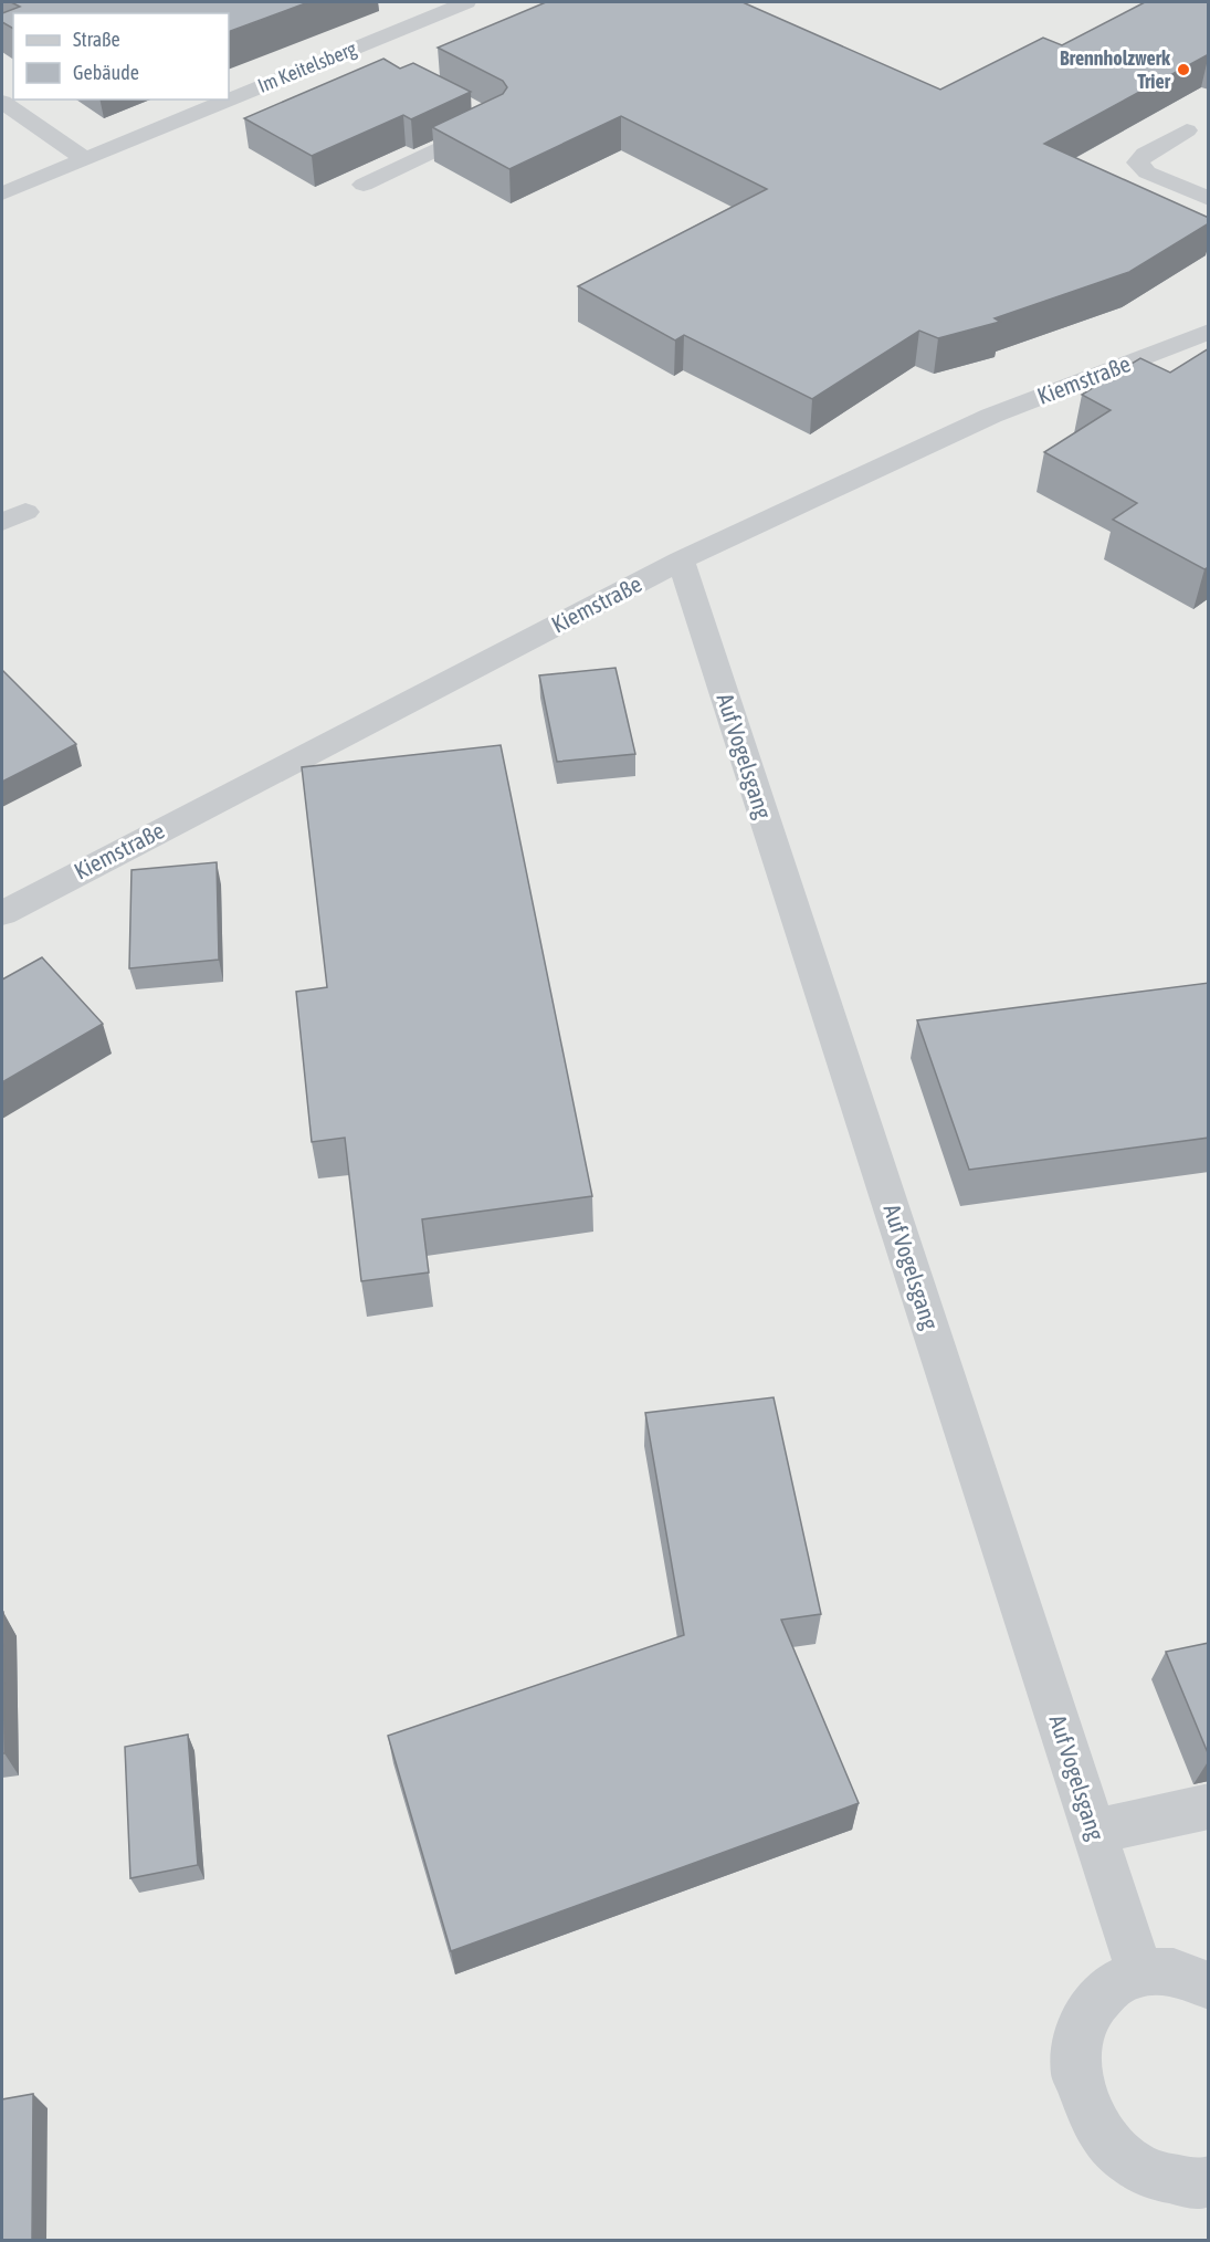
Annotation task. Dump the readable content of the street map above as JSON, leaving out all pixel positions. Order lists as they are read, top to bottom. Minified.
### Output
{"streets":{"street":["Im Keitelsberg","Kiemstraße","Auf Vogelsgang"]},"crossings":[["Kiemstraße","Auf Vogelsgang"]],"places":["Brennholzwerk Trier"],"legend":["Straße","Gebäude"]}
